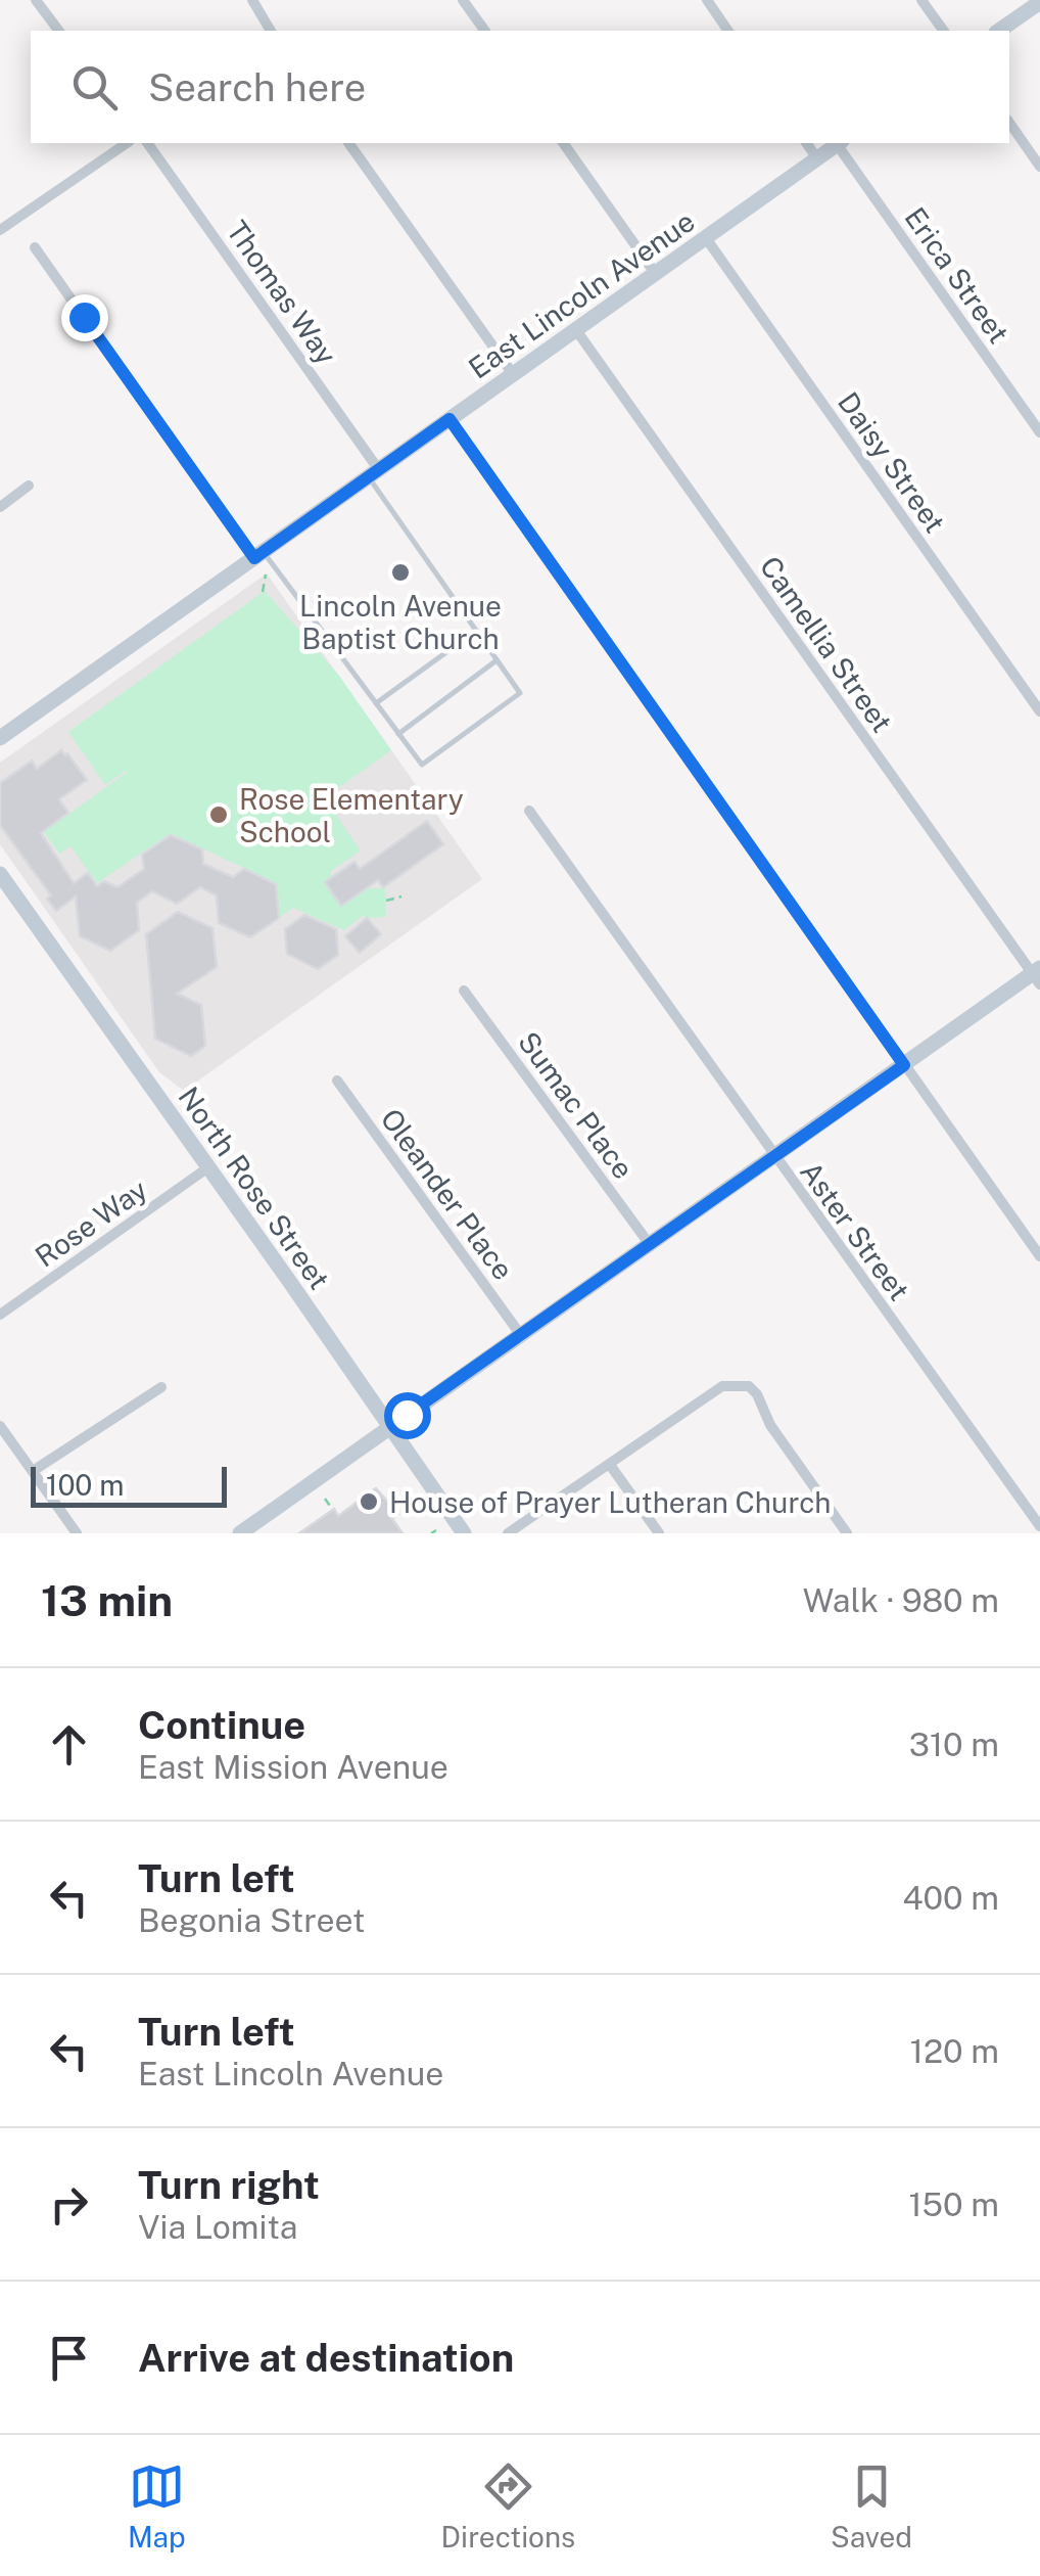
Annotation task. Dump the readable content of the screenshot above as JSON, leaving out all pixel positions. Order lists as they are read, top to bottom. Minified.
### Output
{"streets":{"main road":["East Lincoln Avenue","North Rose Street"],"street":["Erica Street","Thomas Way","Daisy Street","Camellia Street","Sumac Place","Oleander Place","Rose Way","Aster Street"]},"crossings":[["Thomas Way","East Lincoln Avenue"],["East Lincoln Avenue","Daisy Street"],["East Lincoln Avenue","Camellia Street"],["North Rose Street","Rose Way"]],"places":["Lincoln Avenue Baptist Church","Rose Elementary School","House of Prayer Lutheran Church"],"scale_bar":"100 m","page":{"search":"Search here","scale":"100 m","heading":["13 min","Walk · 980 m"],"list":[["Continue","East Mission Avenue","310 m"],["Turn left","Begonia Street","400 m"],["Turn left","East Lincoln Avenue","120 m"],["Turn right","Via Lomita","150 m"],"Arrive at destination"],"nav":["Map","Directions","Saved"]}}
